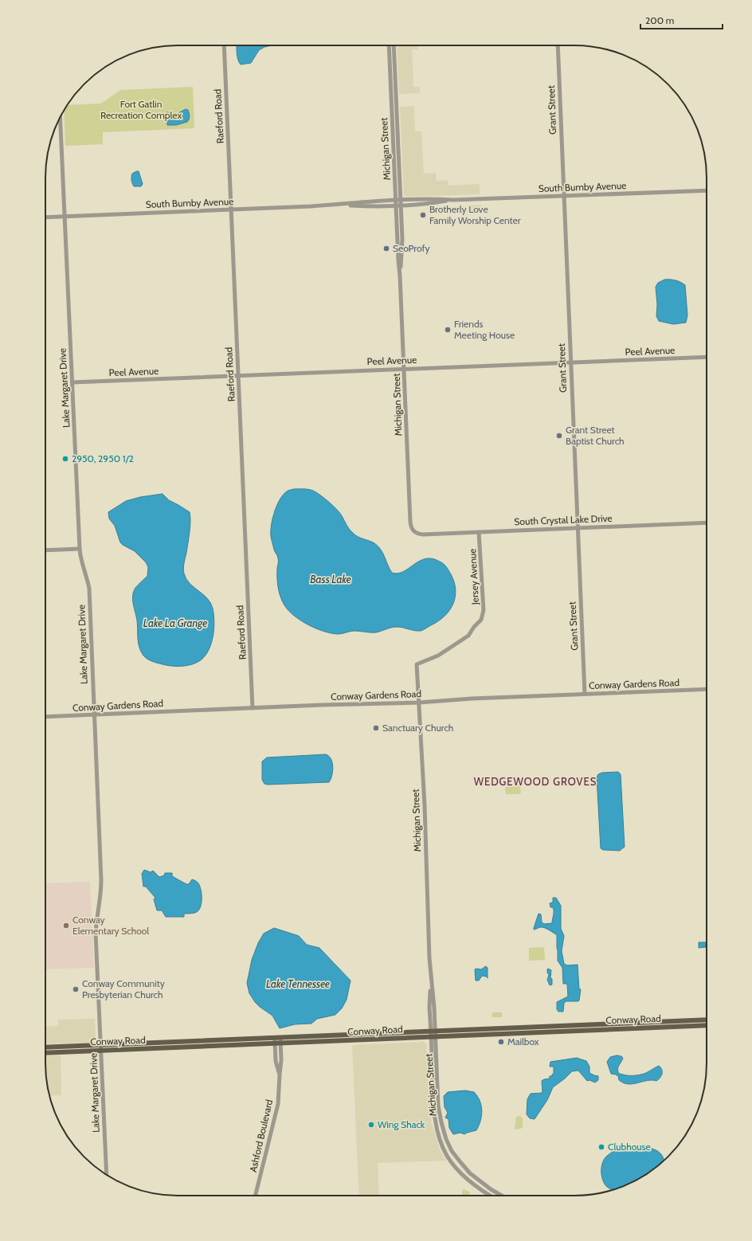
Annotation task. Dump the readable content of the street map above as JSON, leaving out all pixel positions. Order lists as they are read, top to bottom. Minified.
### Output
{"streets":{"main road":["Conway Road"],"street":["Grant Street","Raeford Road","Michigan Street","South Bumby Avenue","Peel Avenue","Lake Margaret Drive","South Crystal Lake Drive","Jersey Avenue","Conway Gardens Road","Ashford Boulevard"]},"crossings":[["Grant Street","South Bumby Avenue"],["Grant Street","Peel Avenue"],["Grant Street","South Crystal Lake Drive"],["Grant Street","Conway Gardens Road"],["Raeford Road","South Bumby Avenue"],["Raeford Road","Peel Avenue"],["Raeford Road","Conway Gardens Road"],["Michigan Street","South Bumby Avenue"],["Michigan Street","Peel Avenue"],["Michigan Street","South Crystal Lake Drive"],["Michigan Street","Jersey Avenue"],["Michigan Street","Conway Gardens Road"],["Michigan Street","Conway Road"],["South Bumby Avenue","Lake Margaret Drive"],["Peel Avenue","Lake Margaret Drive"],["Lake Margaret Drive","Conway Gardens Road"],["Lake Margaret Drive","Conway Road"],["South Crystal Lake Drive","Jersey Avenue"],["Conway Road","Ashford Boulevard"]],"districts":["WEDGEWOOD GROVES"],"water":["Bass Lake","Lake La Grange","Lake Tennessee"],"parks":["Fort Gatlin Recreation Complex"],"places":["Brotherly Love Family Worship Center","SeoProfy","Friends Meeting House","Grant Street Baptist Church","2950, 2950 1/2","Sanctuary Church","Conway Elementary School","Conway Community Presbyterian Church","Mailbox","Wing Shack","Clubhouse"],"scale_bar":"200 m"}
